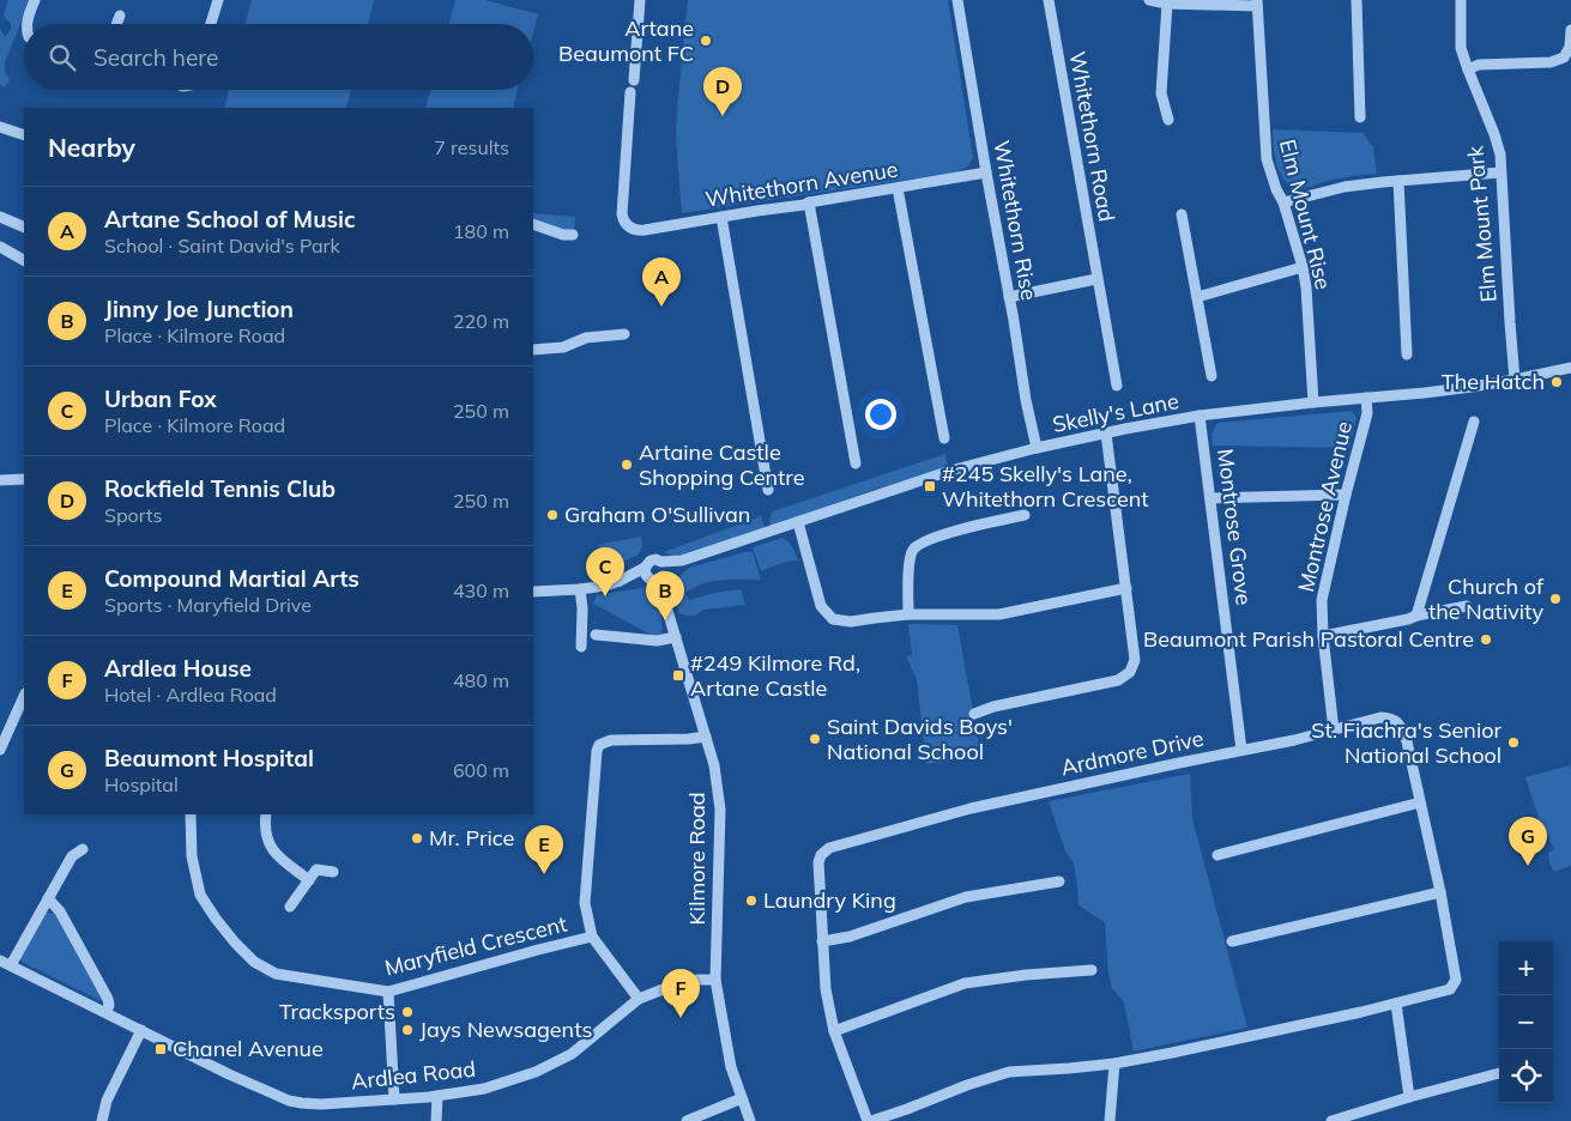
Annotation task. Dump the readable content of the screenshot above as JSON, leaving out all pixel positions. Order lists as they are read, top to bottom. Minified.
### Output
{"streets":{"street":["Whitethorn Road","Whitethorn Avenue","Elm Mount Rise","Whitethorn Rise","Elm Mount Park","Skelly's Lane","Montrose Avenue","Montrose Grove","Ardmore Drive","Kilmore Road","Maryfield Crescent","Ardlea Road"]},"crossings":[["Whitethorn Avenue","Whitethorn Rise"],["Elm Mount Rise","Skelly's Lane"],["Whitethorn Rise","Skelly's Lane"],["Elm Mount Park","Skelly's Lane"],["Skelly's Lane","Montrose Avenue"],["Skelly's Lane","Montrose Grove"],["Skelly's Lane","Kilmore Road"],["Montrose Avenue","Ardmore Drive"],["Montrose Grove","Ardmore Drive"],["Kilmore Road","Ardlea Road"]],"places":{"other":["Artane Beaumont FC","The Hatch","Artaine Castle Shopping Centre","Graham O'Sullivan","Church of the Nativity","Beaumont Parish Pastoral Centre","Saint Davids Boys' National School","St. Fiachra's Senior National School","Mr. Price","Laundry King","Tracksports","Jays Newsagents"],"transit":["#245 Skelly's Lane, Whitethorn Crescent","#249 Kilmore Rd, Artane Castle","Chanel Avenue"]},"page":{"search":"Search here","pins":["D","A","C","B","G","E","F"],"heading":["Nearby","7 results"],"list":[{"mark":"A","name":"Artane School of Music","note":"School · Saint David's Park","value":"180 m"},{"mark":"B","name":"Jinny Joe Junction","note":"Place · Kilmore Road","value":"220 m"},{"mark":"C","name":"Urban Fox","note":"Place · Kilmore Road","value":"250 m"},{"mark":"D","name":"Rockfield Tennis Club","note":"Sports","value":"250 m"},{"mark":"E","name":"Compound Martial Arts","note":"Sports · Maryfield Drive","value":"430 m"},{"mark":"F","name":"Ardlea House","note":"Hotel · Ardlea Road","value":"480 m"},{"mark":"G","name":"Beaumont Hospital","note":"Hospital","value":"600 m"}],"map_buttons":["+","−"]}}
